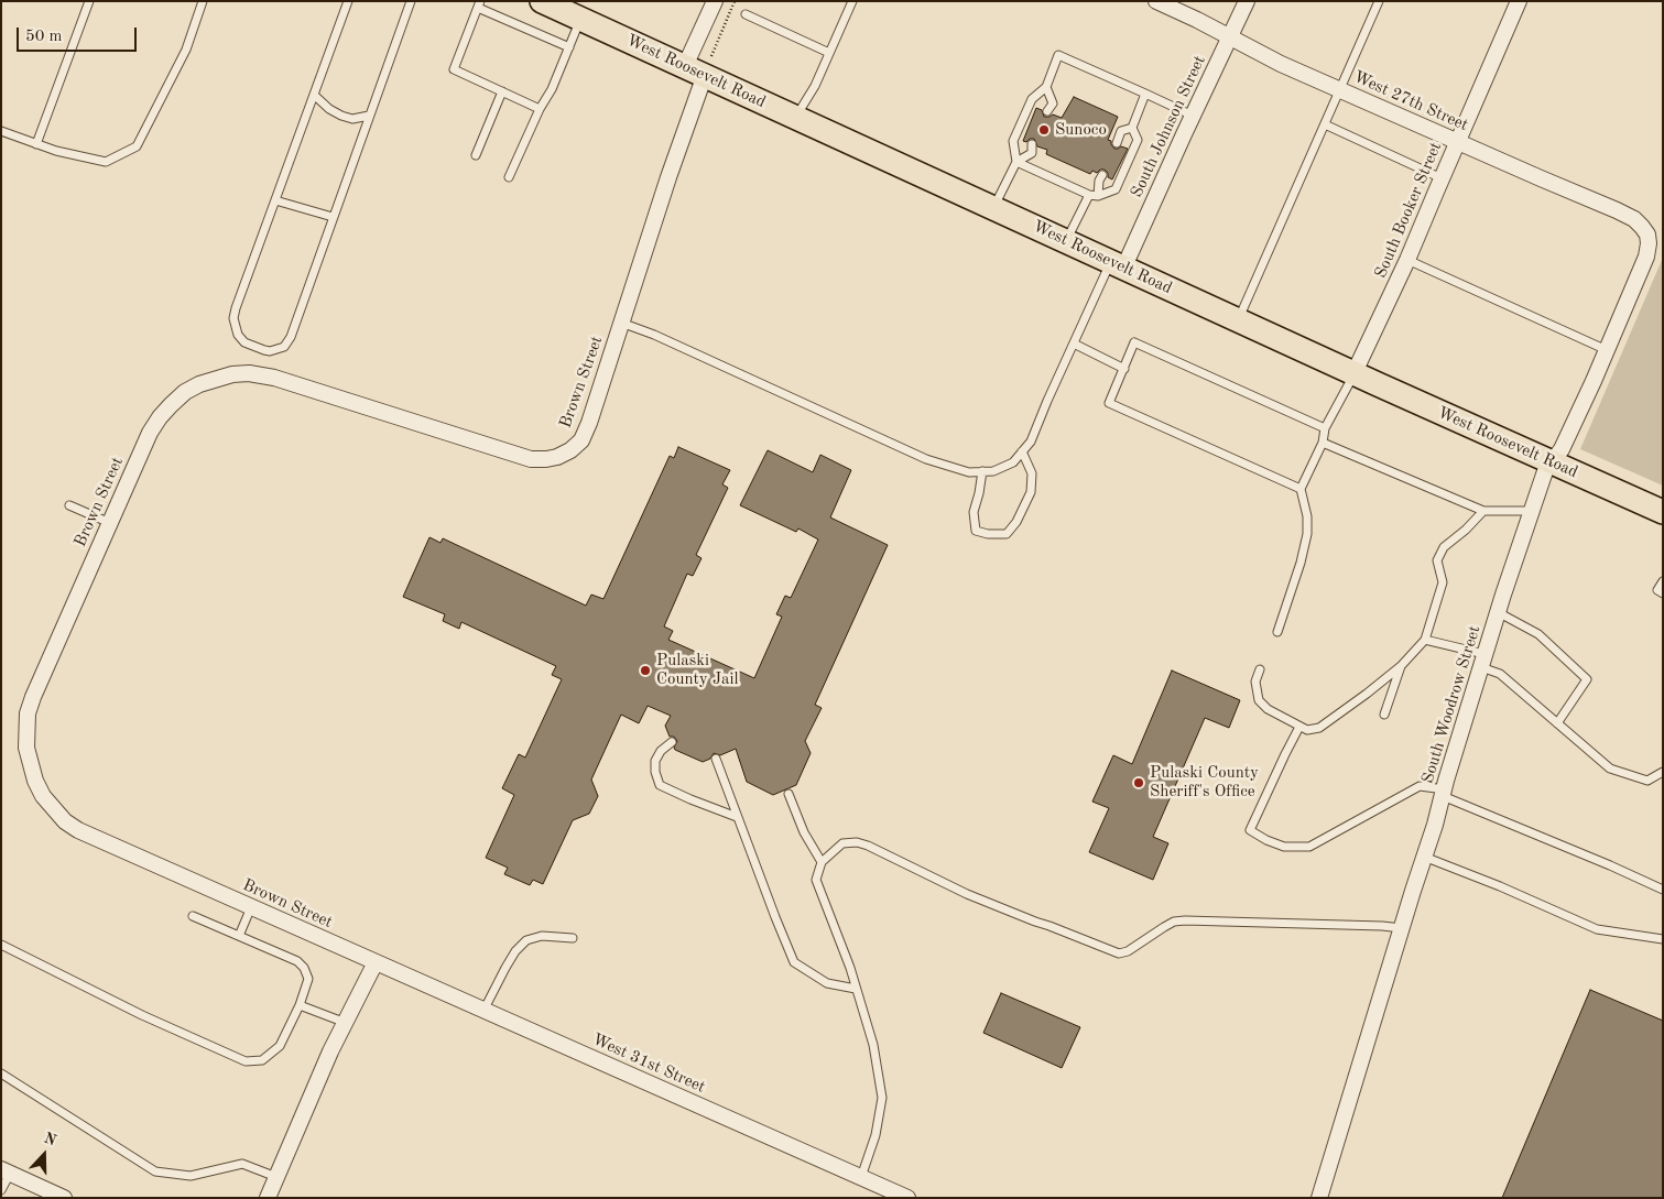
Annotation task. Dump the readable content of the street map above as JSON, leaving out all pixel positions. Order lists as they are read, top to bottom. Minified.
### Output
{"streets":{"main road":["West Roosevelt Road"],"street":["West 27th Street","South Johnson Street","South Booker Street","Brown Street","South Woodrow Street","West 31st Street"]},"crossings":[["West Roosevelt Road","South Johnson Street"],["West Roosevelt Road","South Booker Street"],["West Roosevelt Road","Brown Street"],["West Roosevelt Road","South Woodrow Street"],["West 27th Street","South Johnson Street"],["West 27th Street","South Booker Street"],["West 27th Street","South Woodrow Street"],["Brown Street","West 31st Street"]],"places":["Sunoco","Pulaski County Jail","Pulaski County Sheriff's Office"],"scale_bar":"50 m","north":"top"}
